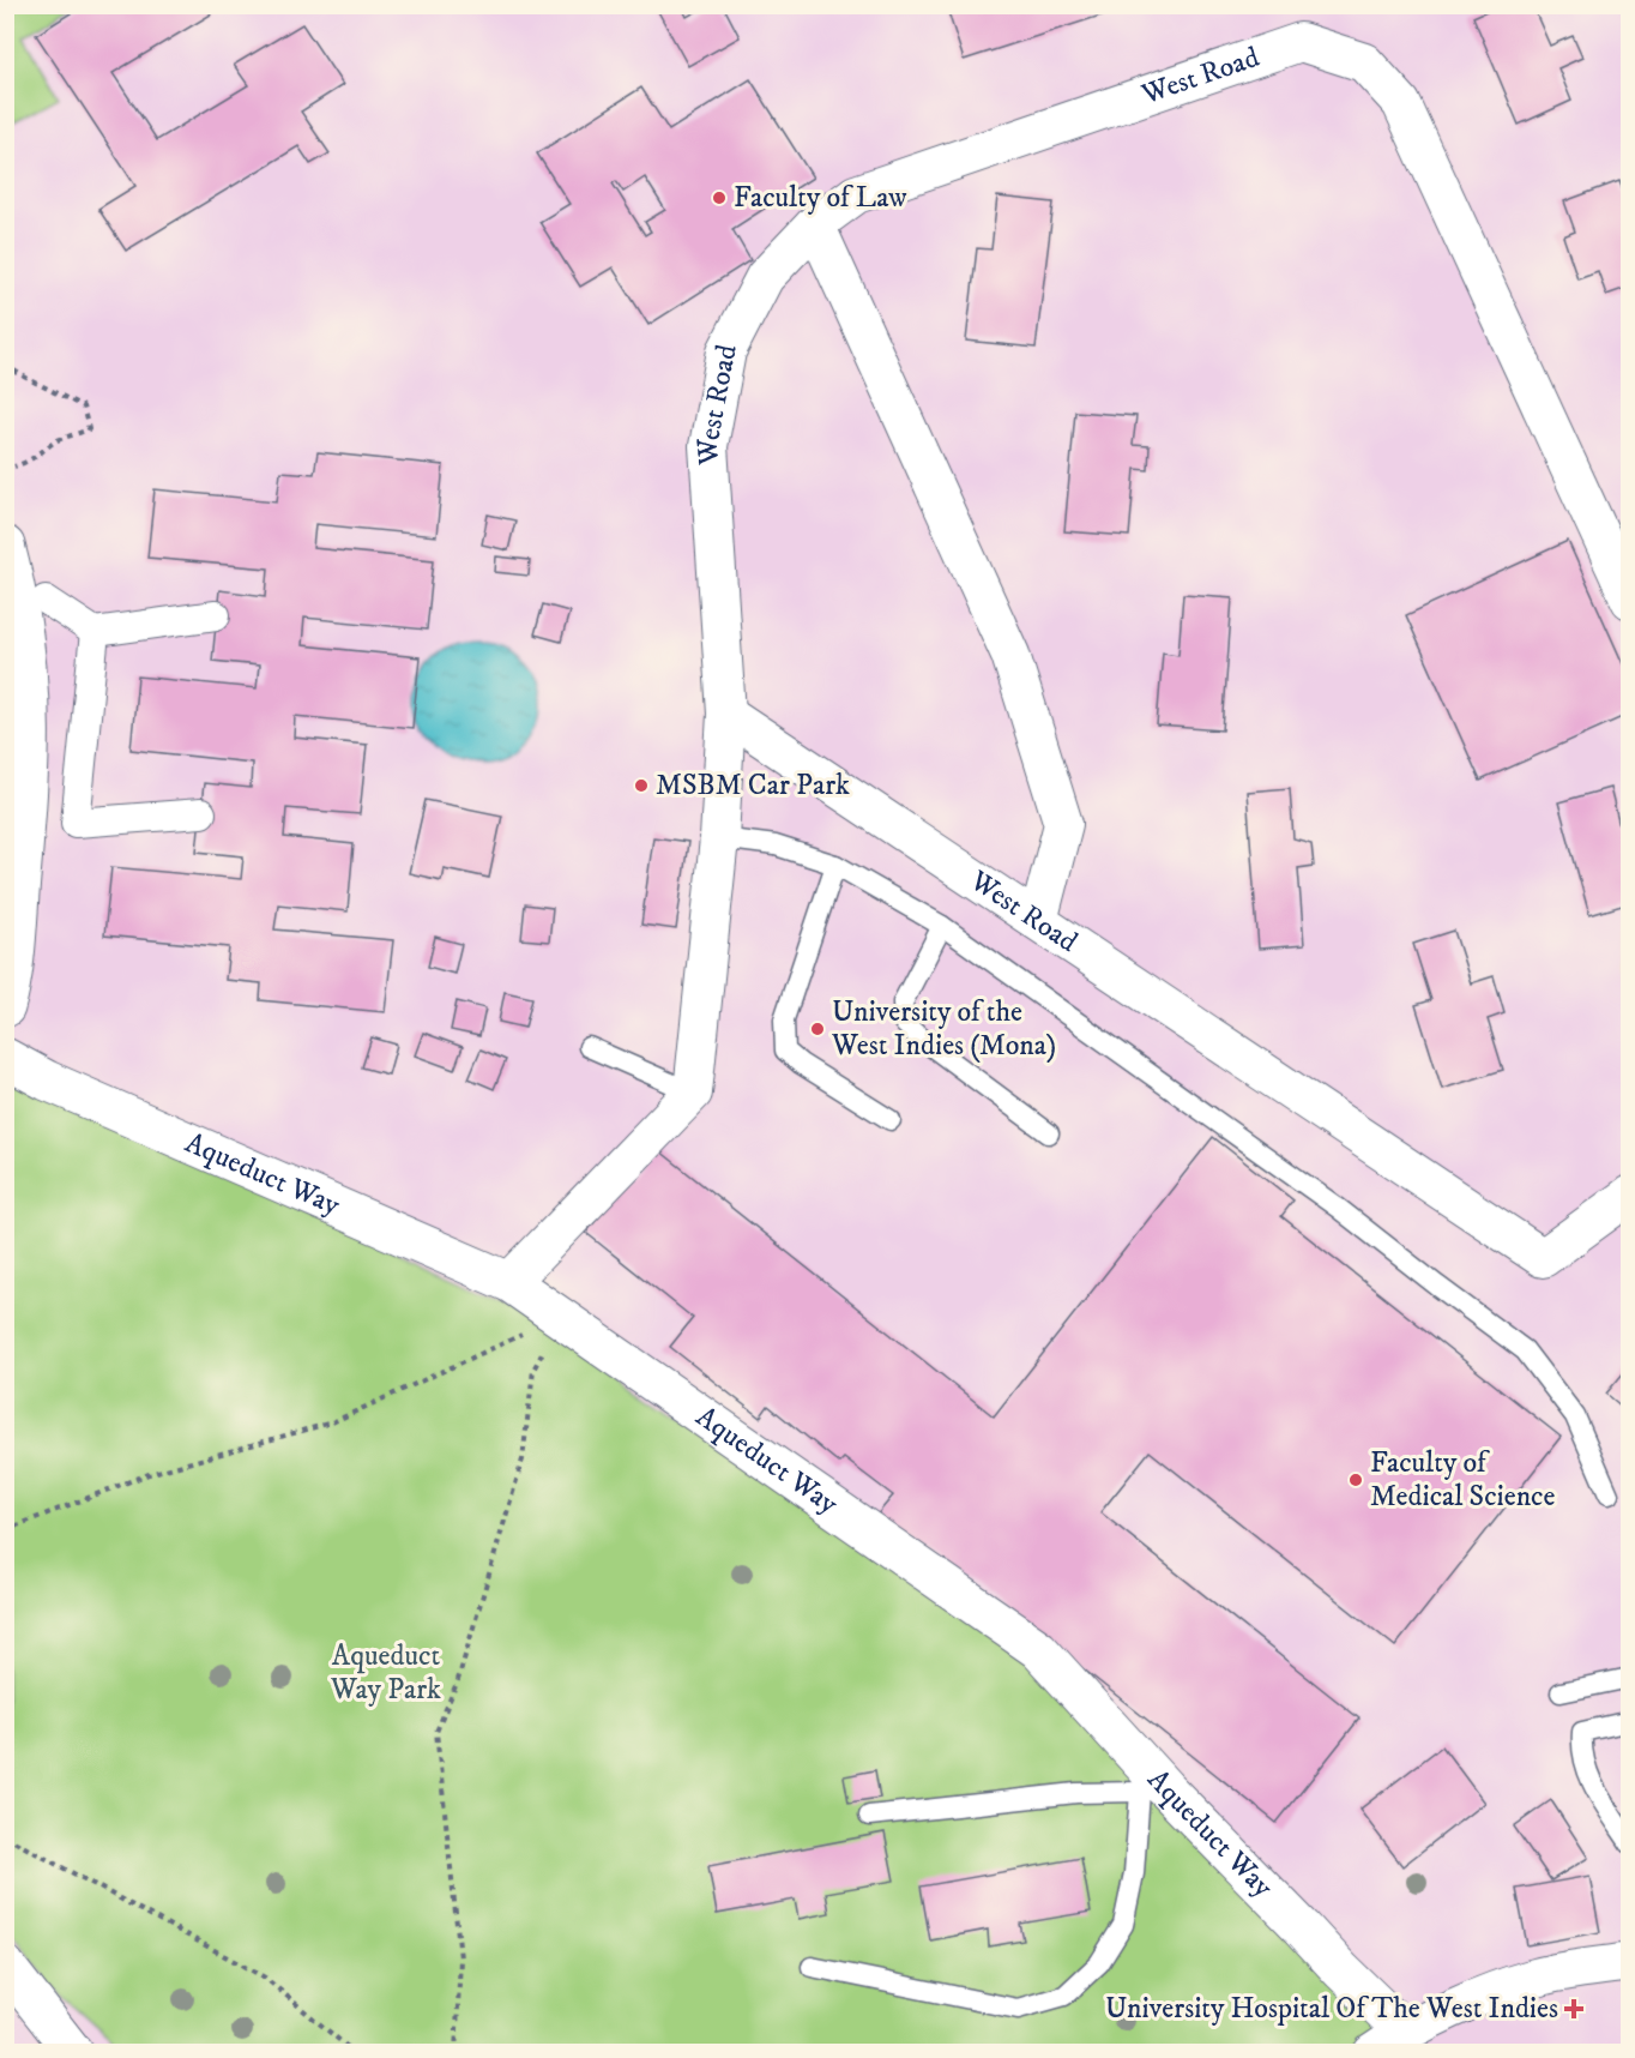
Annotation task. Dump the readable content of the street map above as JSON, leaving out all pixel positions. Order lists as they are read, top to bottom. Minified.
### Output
{"streets":{"street":["West Road","Aqueduct Way"]},"parks":["Aqueduct Way Park"],"places":{"other":["Faculty of Law","MSBM Car Park","University of the West Indies (Mona)","Faculty of Medical Science"],"health":["University Hospital Of The West Indies"]}}
